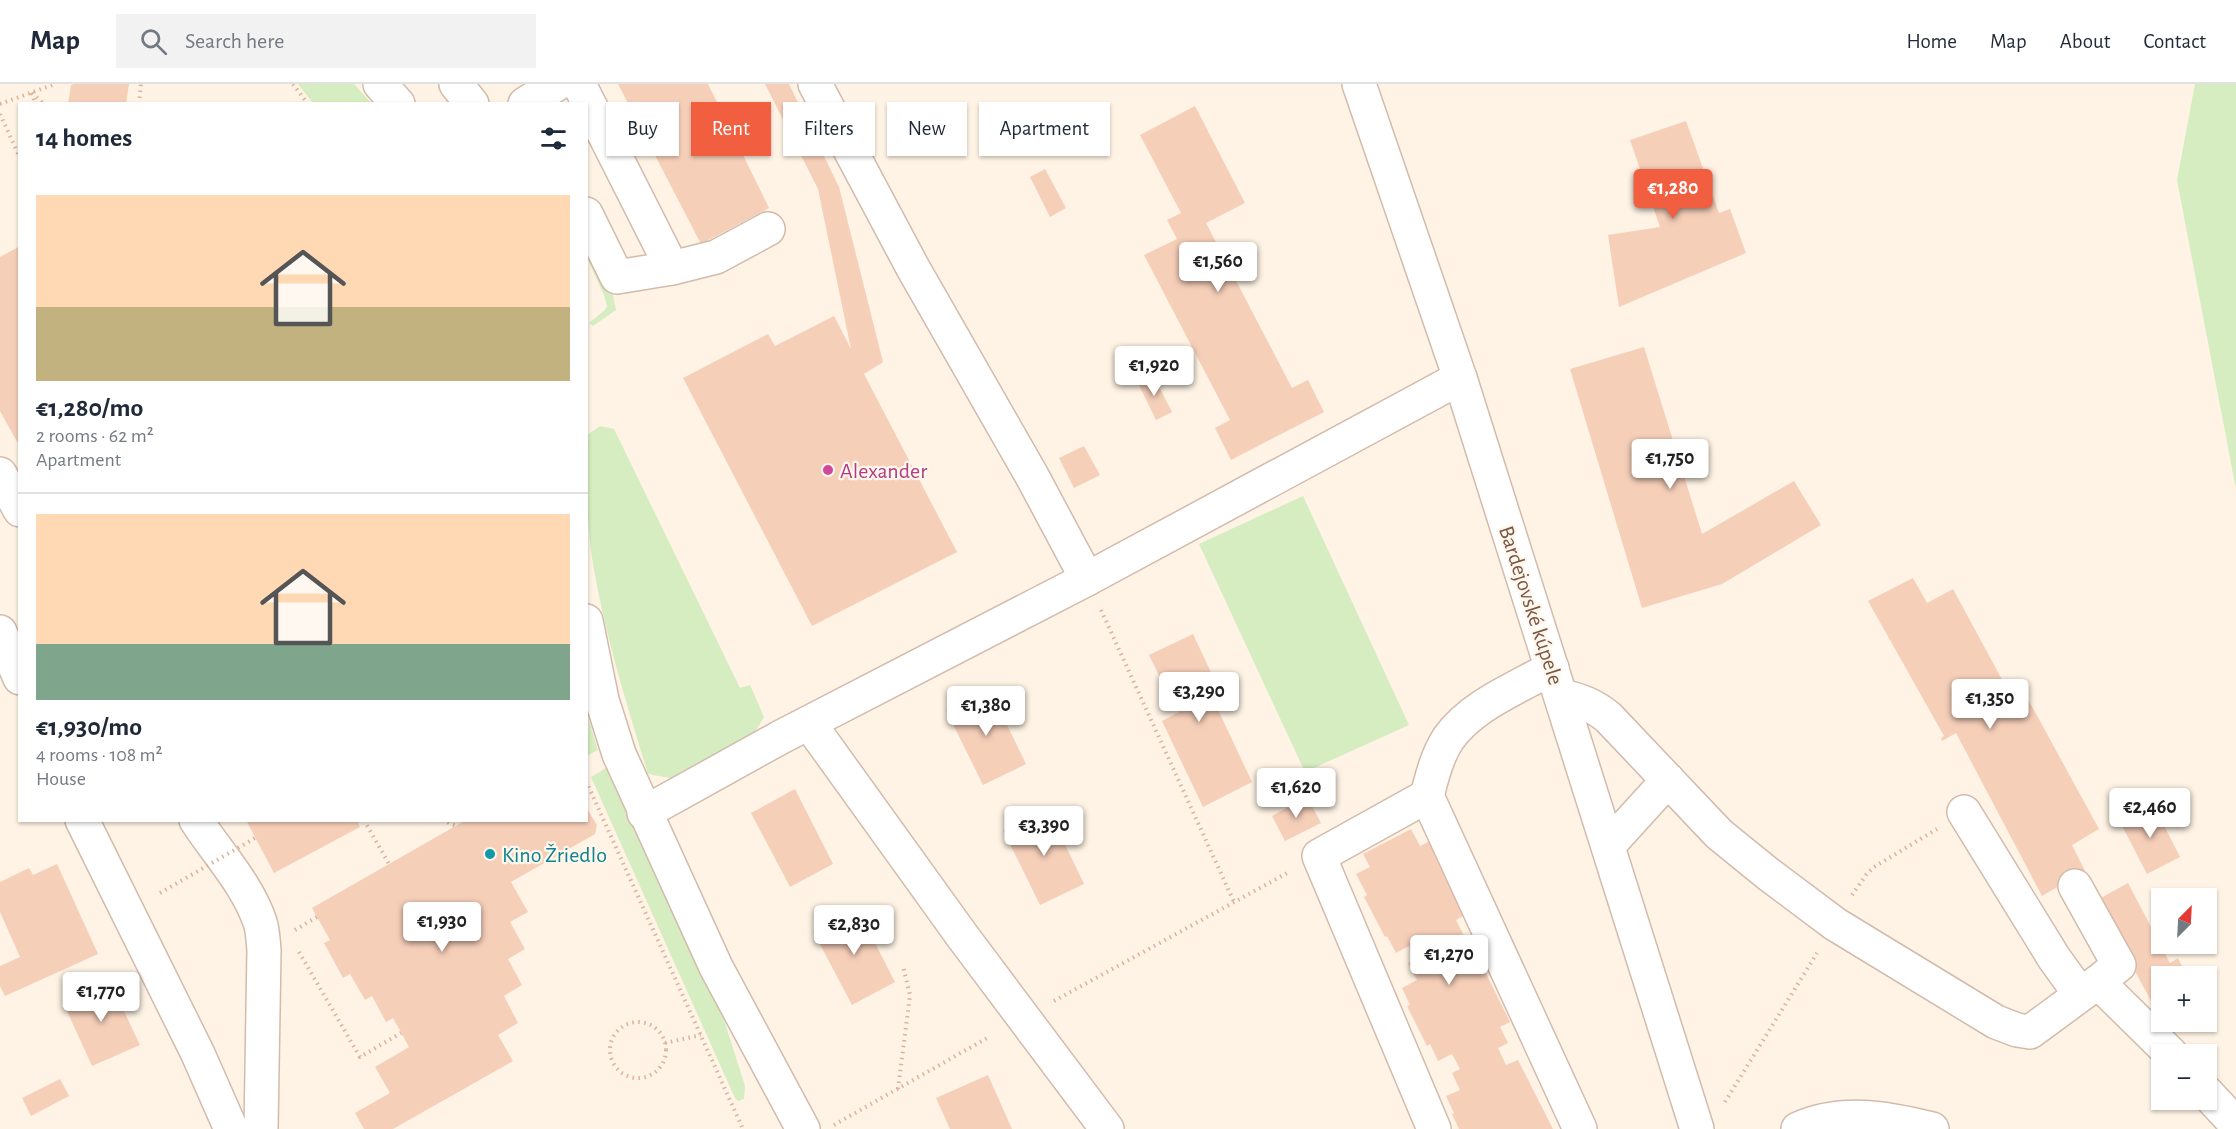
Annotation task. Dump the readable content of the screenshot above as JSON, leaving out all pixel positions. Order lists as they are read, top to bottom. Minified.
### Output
{"streets":{"street":["Bardejovské kúpele"]},"places":["Alexander","Kino Žriedlo"],"north":"top right","page":{"header":"Map","search":"Search here","nav":["Home","Map","About","Contact"],"chip":["Buy","Rent","Filters","New","Apartment"],"heading":"14 homes","price":["€1,280","€1,560","€1,920","€1,750","€3,290","€1,350","€1,380","€1,620","€2,460","€3,390","€1,930","€2,830","€1,270","€1,770"],"list":[{"name":"€1,280/mo","note":"2 rooms · 62 m² · Apartment"},{"name":"€1,930/mo","note":"4 rooms · 108 m² · House"}],"map_buttons":["+","−"]}}
